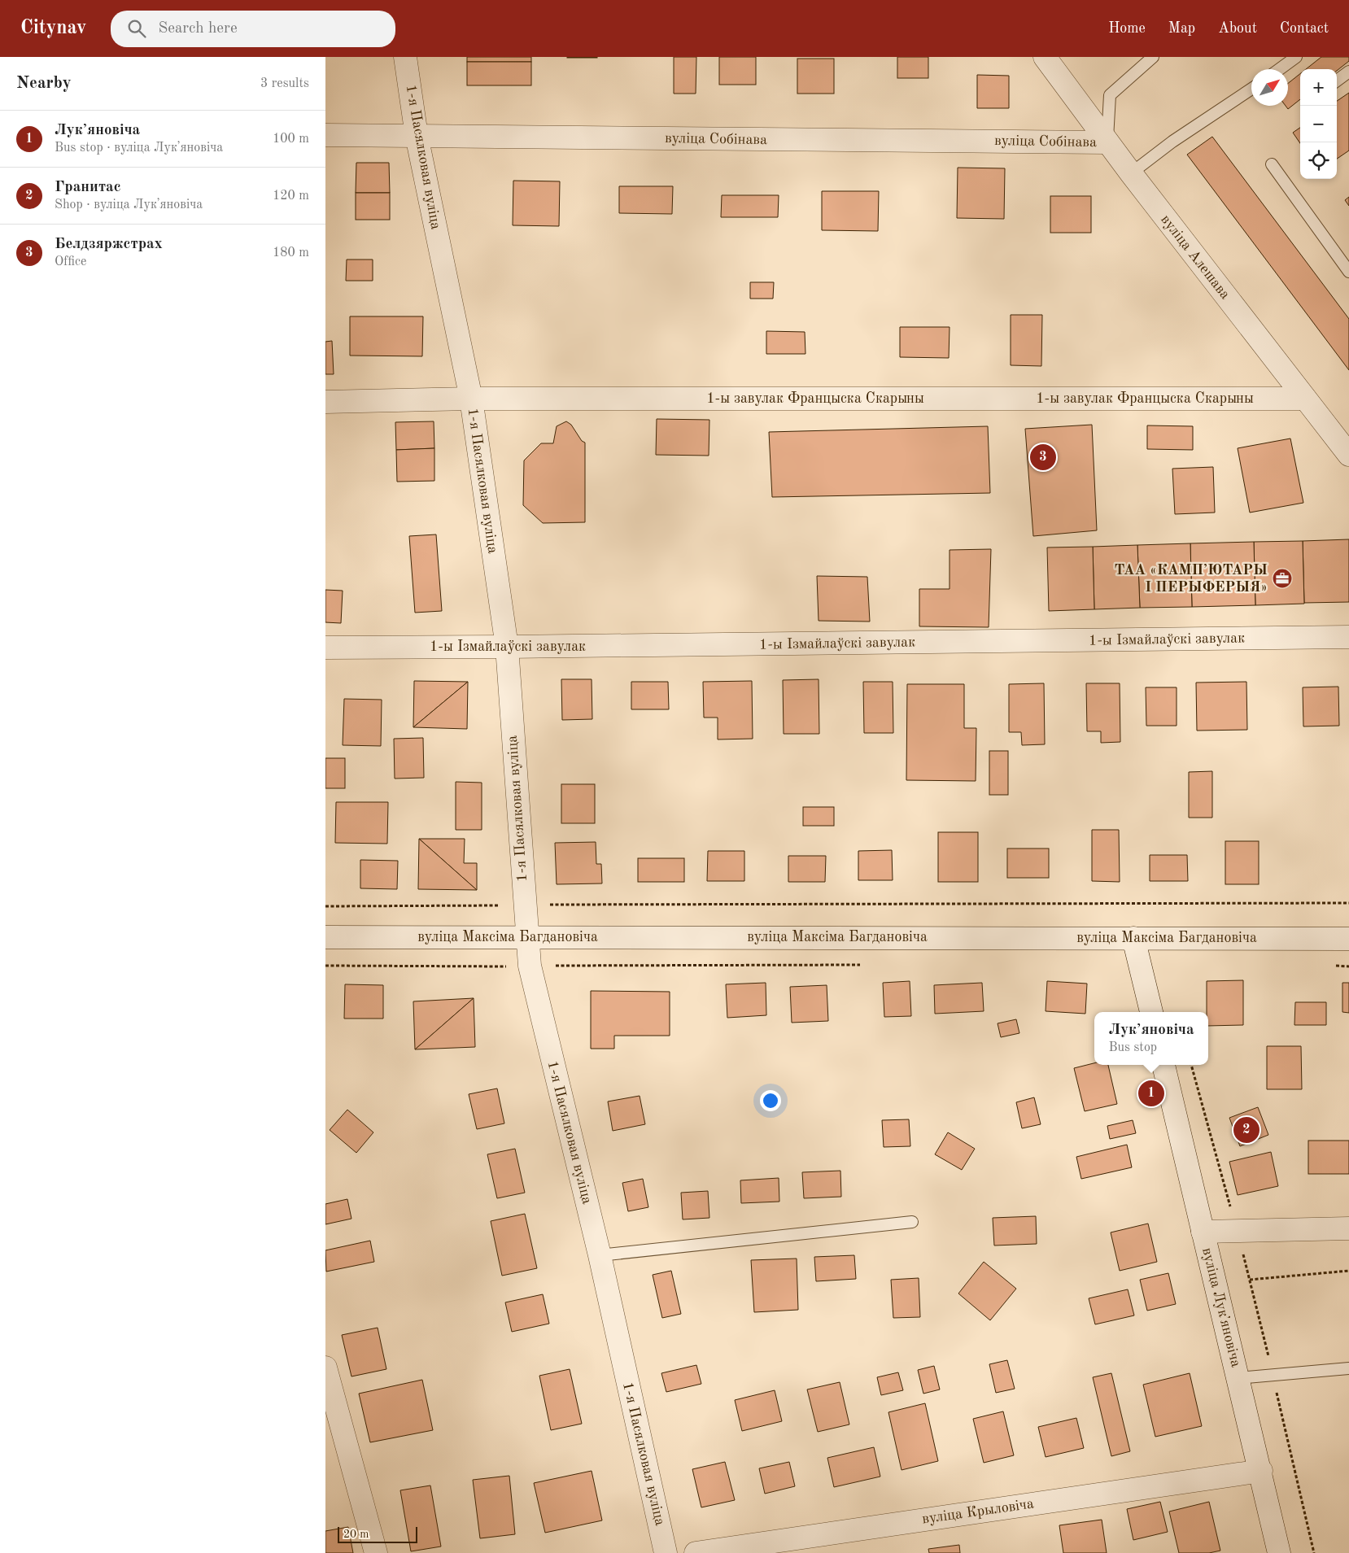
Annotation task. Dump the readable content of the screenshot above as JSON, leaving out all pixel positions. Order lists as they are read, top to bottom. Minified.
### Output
{"streets":{"street":["вуліца Собінава","1-я Пасялковая вуліца","вуліца Алешава","1-ы завулак Францыска Скарыны","1-ы Ізмайлаўскі завулак","вуліца Максіма Багдановіча","вуліца Лукʼяновіча","вуліца Крыловіча"]},"crossings":[["вуліца Собінава","1-я Пасялковая вуліца"],["вуліца Собінава","вуліца Алешава"],["1-я Пасялковая вуліца","1-ы завулак Францыска Скарыны"],["1-я Пасялковая вуліца","1-ы Ізмайлаўскі завулак"],["1-я Пасялковая вуліца","вуліца Максіма Багдановіча"],["вуліца Алешава","1-ы завулак Францыска Скарыны"],["вуліца Лукʼяновіча","вуліца Крыловіча"]],"places":{"office":["ТАА «КАМПʼЮТАРЫ I ПЕРЫФЕРЫЯ»"]},"scale_bar":"20 m","north":"top right","page":{"header":"Citynav","search":"Search here","nav":["Home","Map","About","Contact"],"heading":["Nearby","3 results"],"map_buttons":["+","−"],"list":[{"mark":"1","name":"Лукʼяновіча","note":"Bus stop · вуліца Лукʼяновіча","value":"100 m"},{"mark":"2","name":"Гранитас","note":"Shop · вуліца Лукʼяновіча","value":"120 m"},{"mark":"3","name":"Белдзяржстрах","note":"Office","value":"180 m"}],"pins":["3","1","2"],"popup":["Лукʼяновіча","Bus stop"],"scale":"20 m"}}
